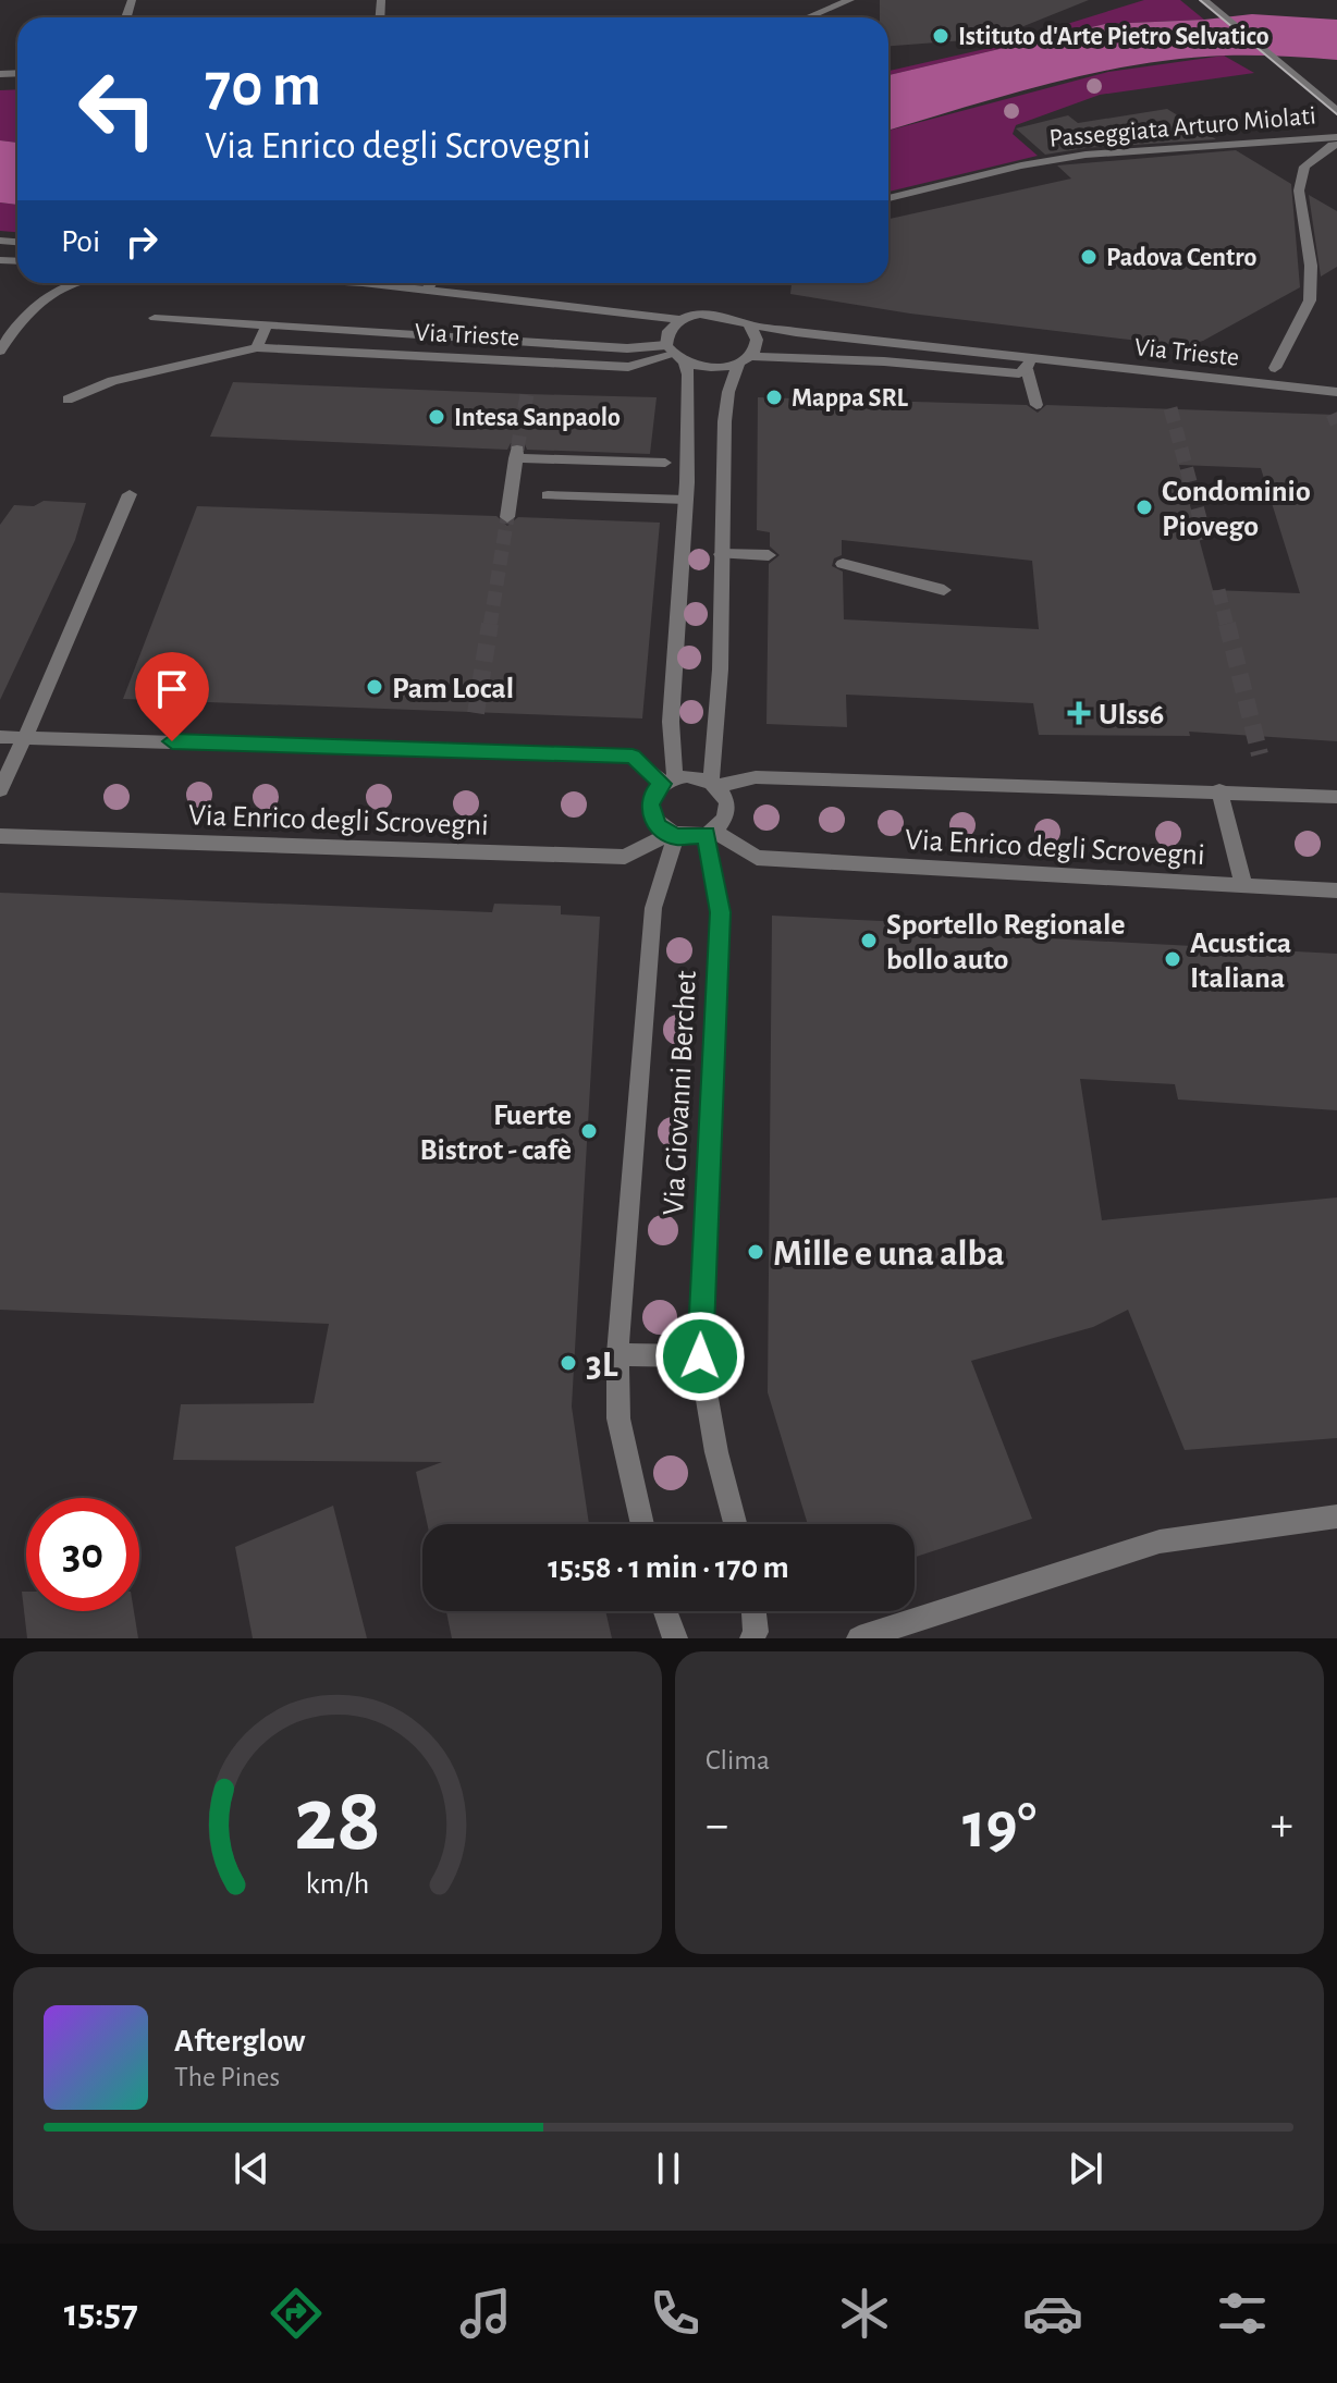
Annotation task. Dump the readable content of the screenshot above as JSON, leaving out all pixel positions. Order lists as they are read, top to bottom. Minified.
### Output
{"streets":{"street":["Passeggiata Arturo Miolati","Via Trieste","Via Enrico degli Scrovegni","Via Giovanni Berchet"]},"crossings":[["Via Enrico degli Scrovegni","Via Giovanni Berchet"]],"places":{"other":["Istituto d'Arte Pietro Selvatico","Padova Centro","Mappa SRL","Intesa Sanpaolo","Condominio Piovego","Pam Local","Sportello Regionale bollo auto","Acustica Italiana","Fuerte Bistrot - cafè","Mille e una alba","3L"],"health":["Ulss6"]},"page":{"turn":["70 m","Via Enrico degli Scrovegni"],"then":"Poi","limit":"30","trip":"15:58 · 1 min · 170 m","tile":"Clima","heat":["−","19°","+"],"song":["Afterglow","The Pines"],"tabs":"15:57","gauge":["28","km/h"]}}
